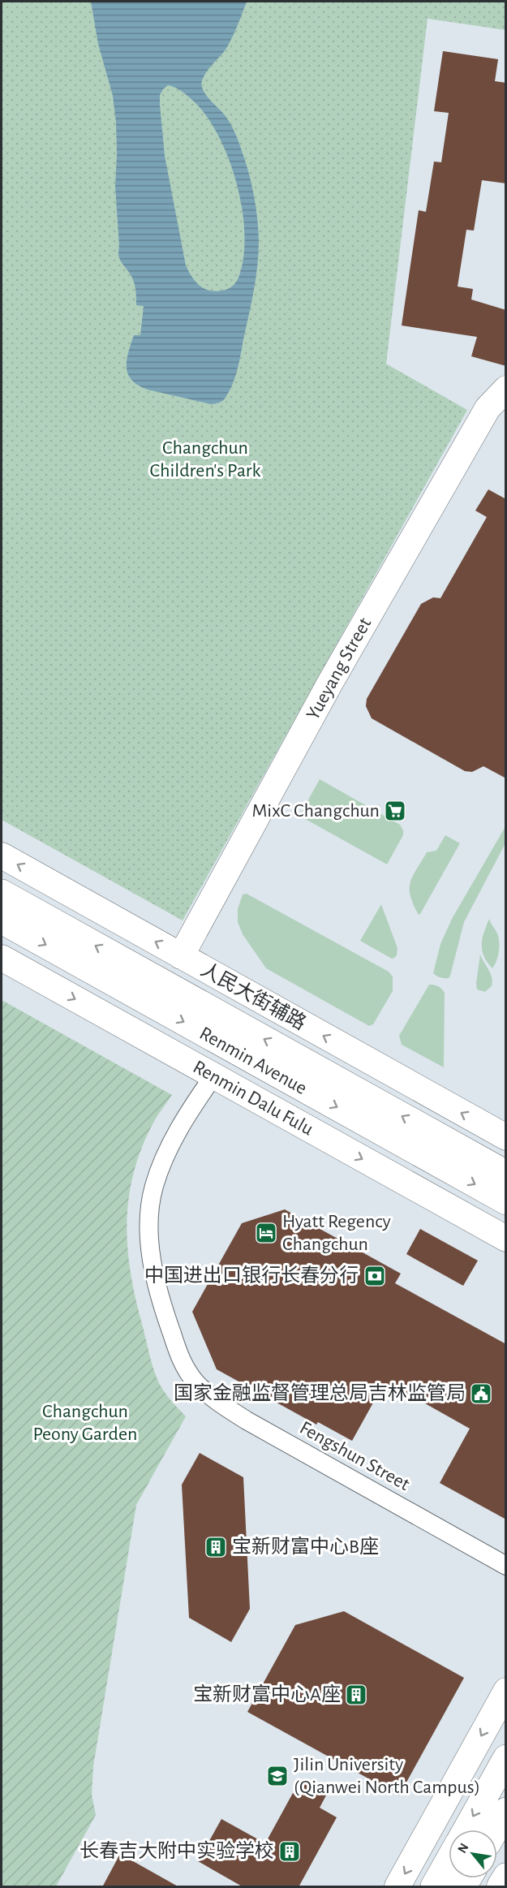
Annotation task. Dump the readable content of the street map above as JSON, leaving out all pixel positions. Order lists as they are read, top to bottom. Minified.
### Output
{"streets":{"main road":["Yueyang Street","人民大街辅路","Renmin Avenue","Renmin Dalu Fulu"],"street":["Fengshun Street"]},"crossings":[["Yueyang Street","人民大街辅路"],["Renmin Dalu Fulu","Fengshun Street"]],"one_way":["人民大街辅路","Renmin Dalu Fulu"],"parks":["Changchun Children's Park","Changchun Peony Garden"],"places":{"supermarket":["MixC Changchun"],"hotel":["Hyatt Regency Changchun"],"bank":["中国进出口银行长春分行"],"public building":["国家金融监督管理总局吉林监管局"],"building":["宝新财富中心B座","宝新财富中心A座","长春吉大附中实验学校"],"school or university":["Jilin University (Qianwei North Campus)"]},"north":"top left"}
